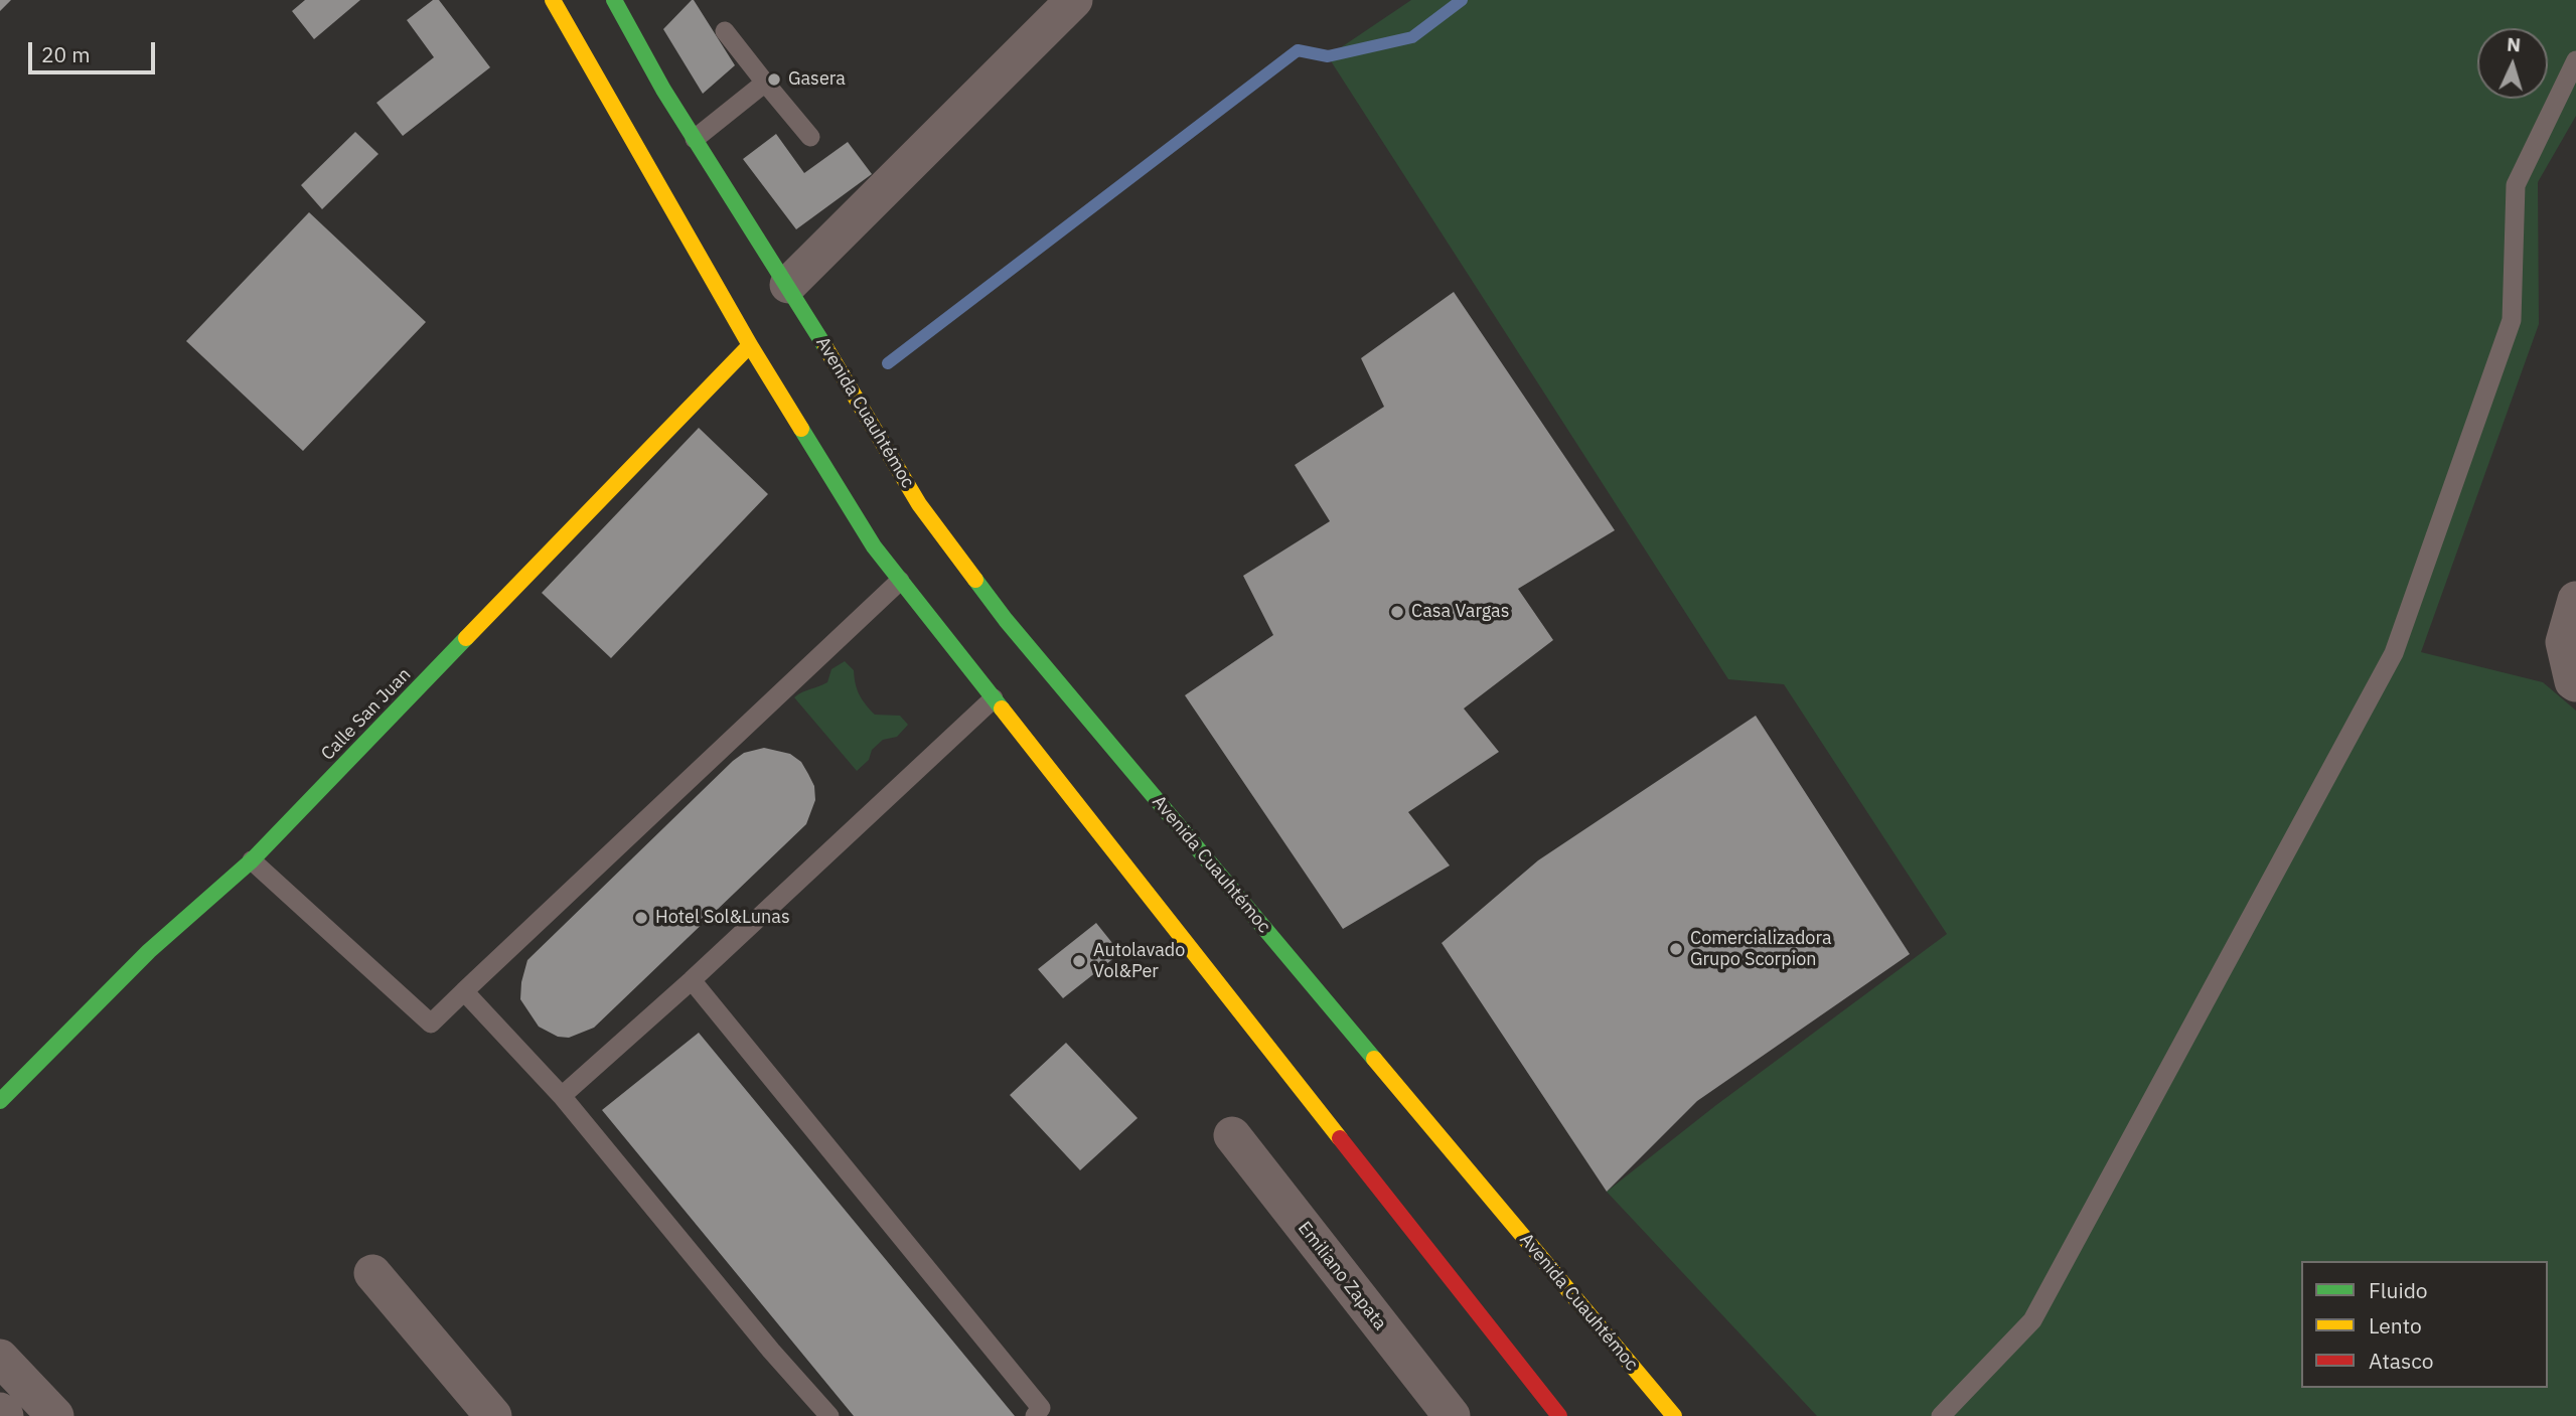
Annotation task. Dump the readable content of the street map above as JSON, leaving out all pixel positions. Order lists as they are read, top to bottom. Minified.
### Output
{"streets":{"main road":["Avenida Cuauhtémoc","Calle San Juan"],"street":["Emiliano Zapata"]},"places":["Gasera","Casa Vargas","Hotel Sol&Lunas","Comercializadora Grupo Scorpion","Autolavado Vol&Per"],"legend":["Fluido","Lento","Atasco"],"scale_bar":"20 m","north":"top"}
